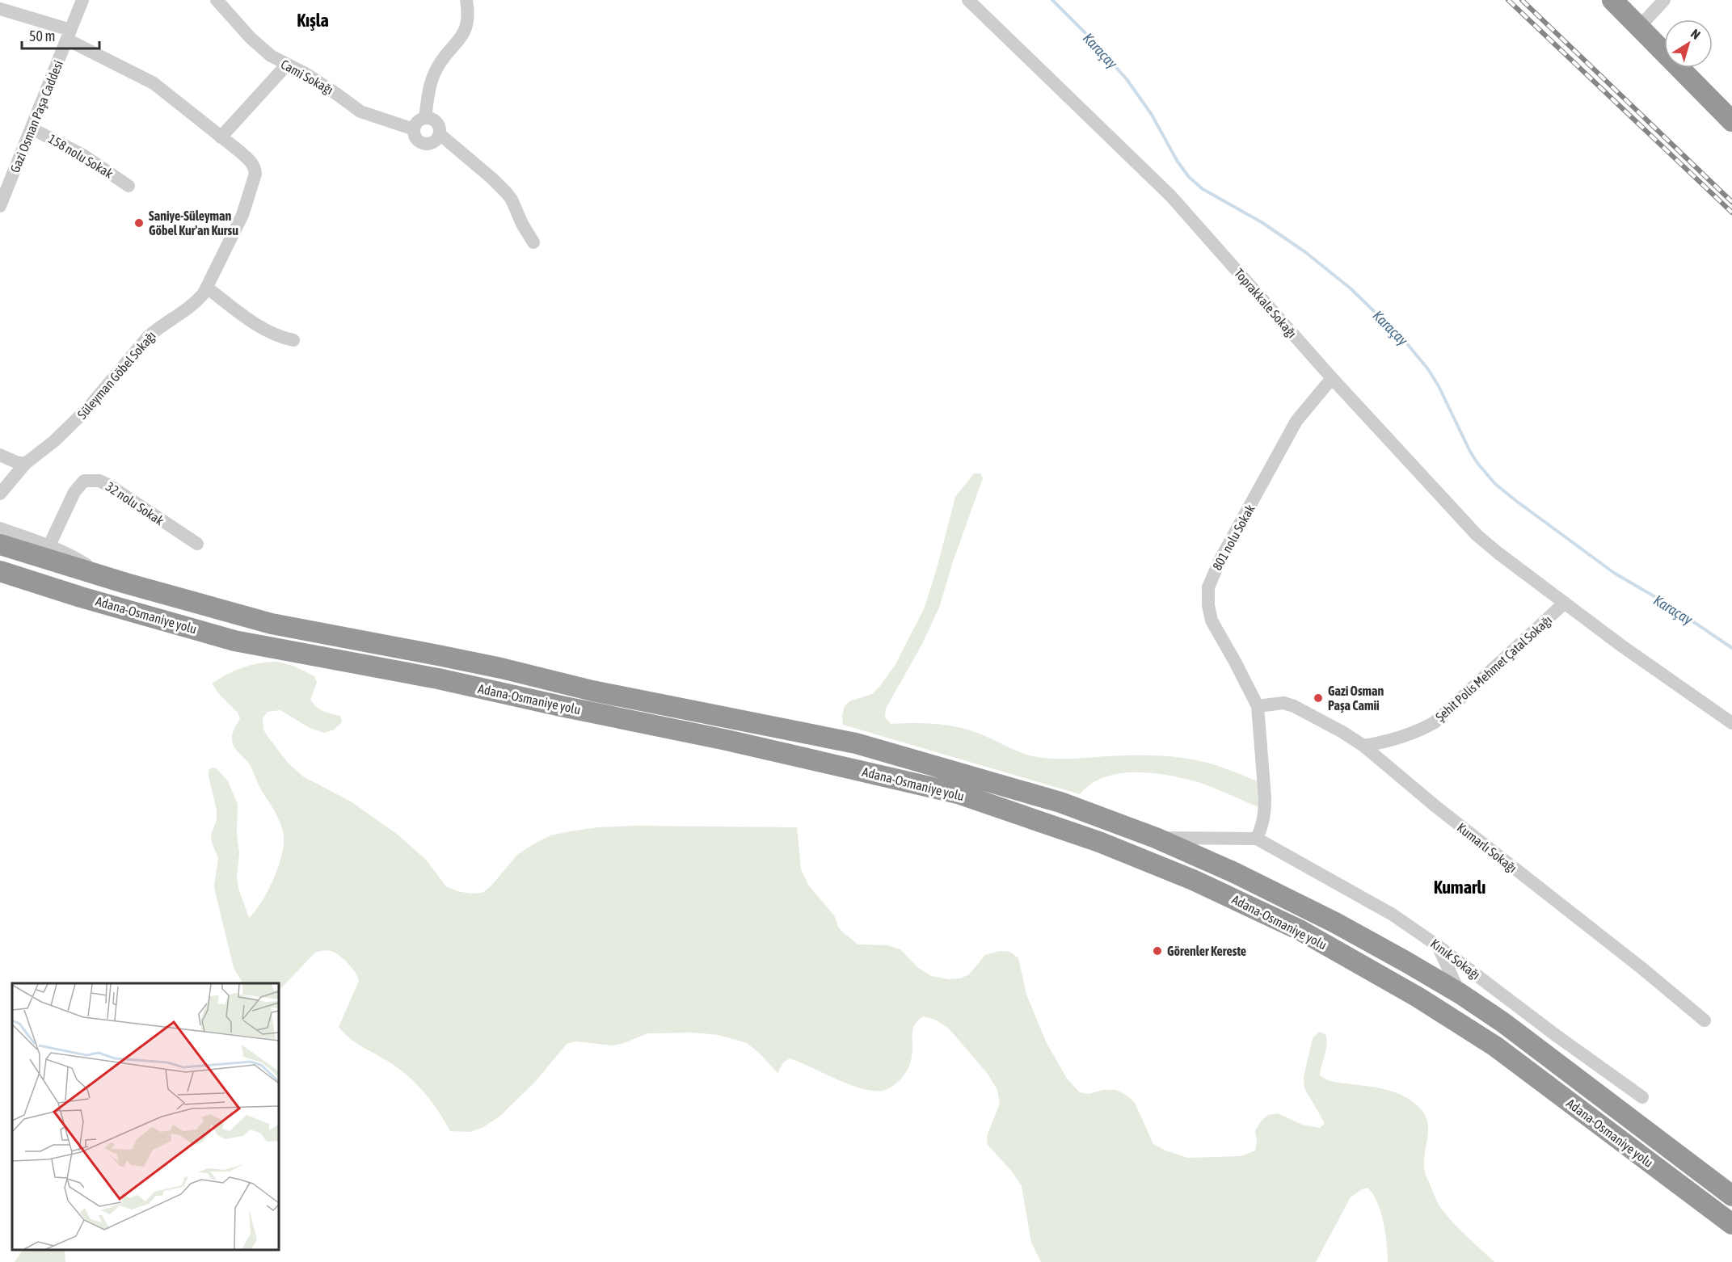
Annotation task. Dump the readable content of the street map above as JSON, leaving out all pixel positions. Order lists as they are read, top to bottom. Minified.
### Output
{"streets":{"highway":["Adana-Osmaniye yolu"],"street":["Cami Sokağı","Gazi Osman Paşa Caddesi","158 nolu Sokak","Toprakkale Sokağı","Süleyman Göbel Sokağı","32 nolu Sokak","801 nolu Sokak","Şehit Polis Mehmet Çatal Sokağı","Kumarlı Sokağı","Kınık Sokağı"]},"crossings":[["Gazi Osman Paşa Caddesi","158 nolu Sokak"],["Gazi Osman Paşa Caddesi","Süleyman Göbel Sokağı"],["Toprakkale Sokağı","801 nolu Sokak"],["Toprakkale Sokağı","Şehit Polis Mehmet Çatal Sokağı"],["801 nolu Sokak","Kumarlı Sokağı"],["Adana-Osmaniye yolu","Kınık Sokağı"],["Şehit Polis Mehmet Çatal Sokağı","Kumarlı Sokağı"]],"districts":["Kışla","Kumarlı"],"water":["Karaçay"],"places":["Saniye-Süleyman Göbel Kur'an Kursu","Gazi Osman Paşa Camii","Görenler Kereste"],"scale_bar":"50 m","north":"top right"}
